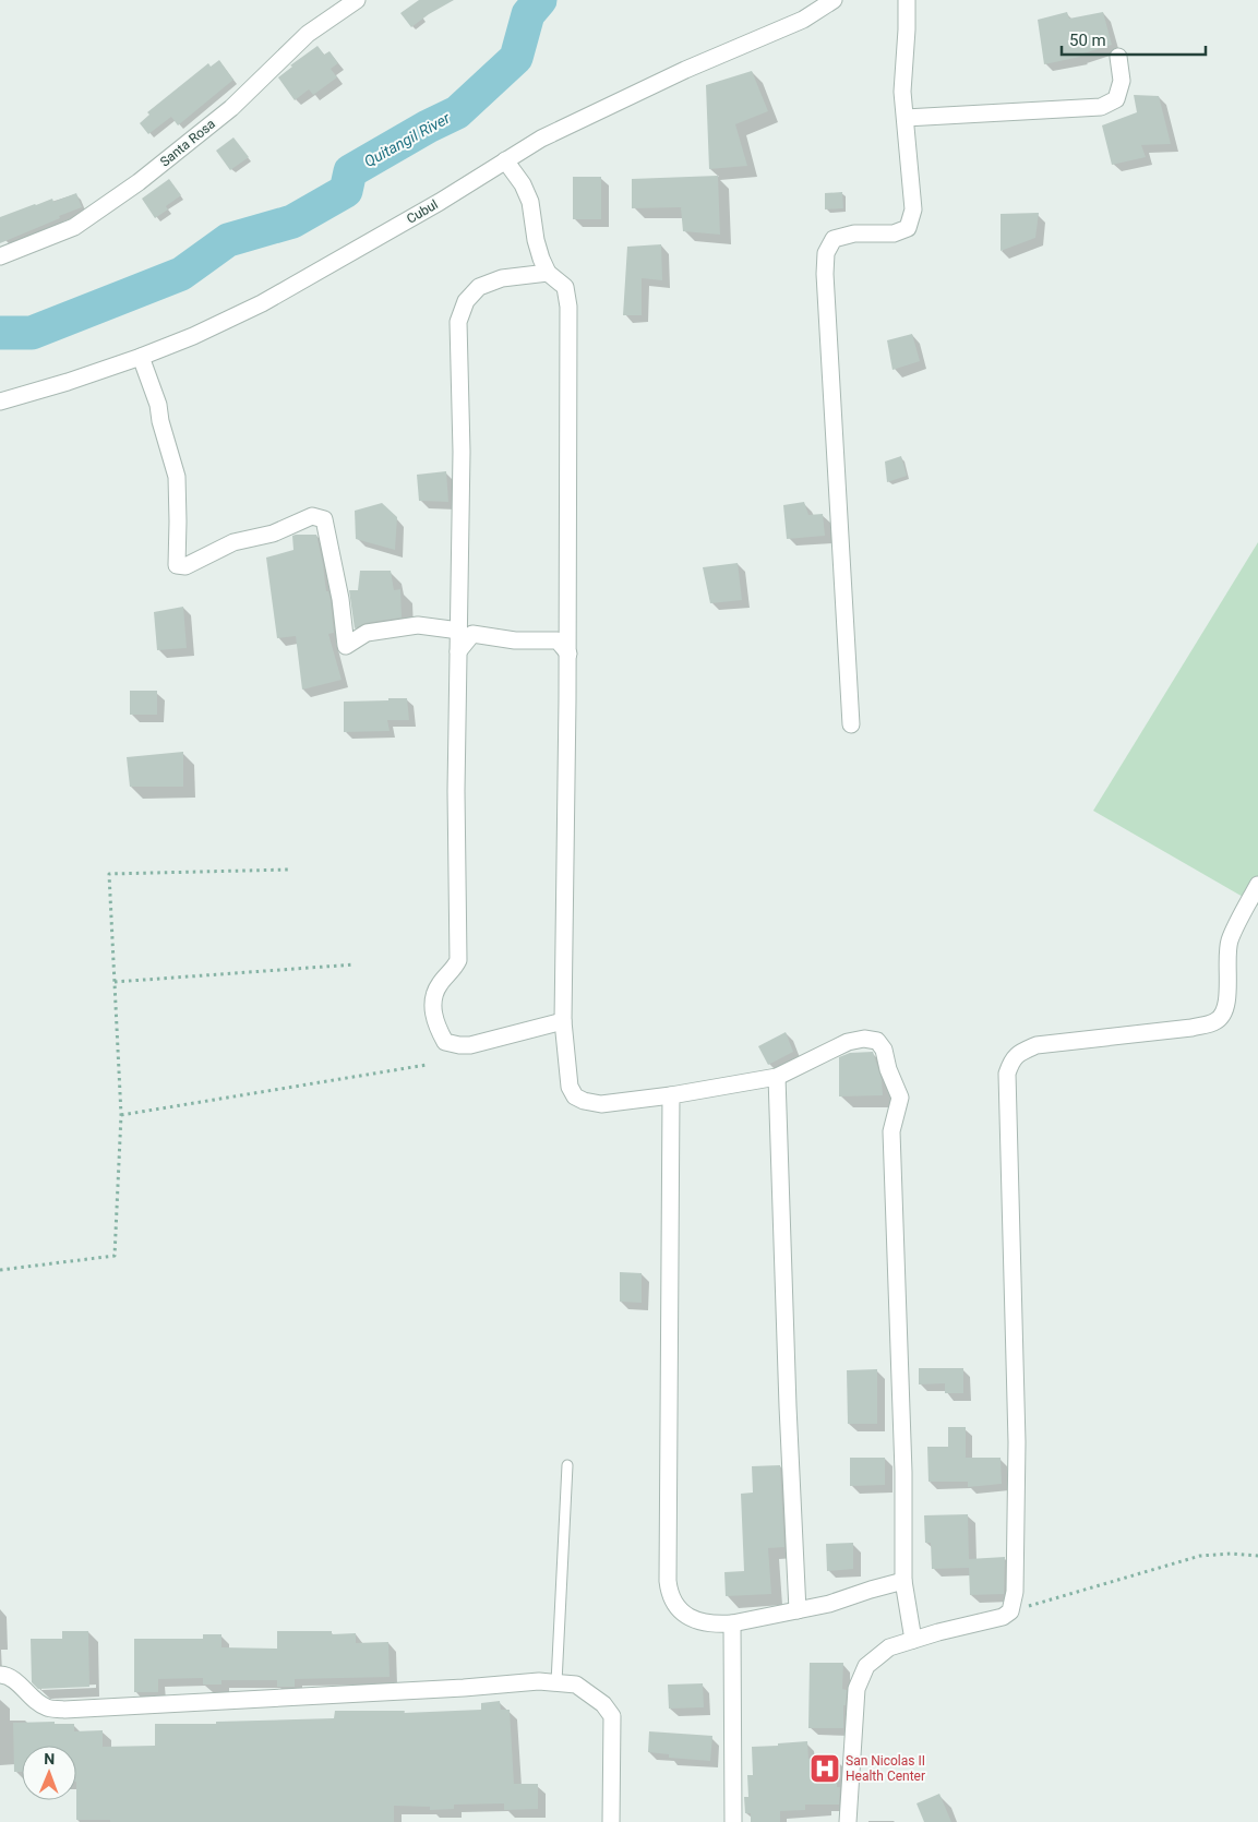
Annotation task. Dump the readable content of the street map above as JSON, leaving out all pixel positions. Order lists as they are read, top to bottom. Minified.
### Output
{"streets":{"street":["Santa Rosa","Cubul"]},"water":["Quitangil River"],"places":{"hospital":["San Nicolas II Health Center"]},"scale_bar":"50 m","north":"top"}
